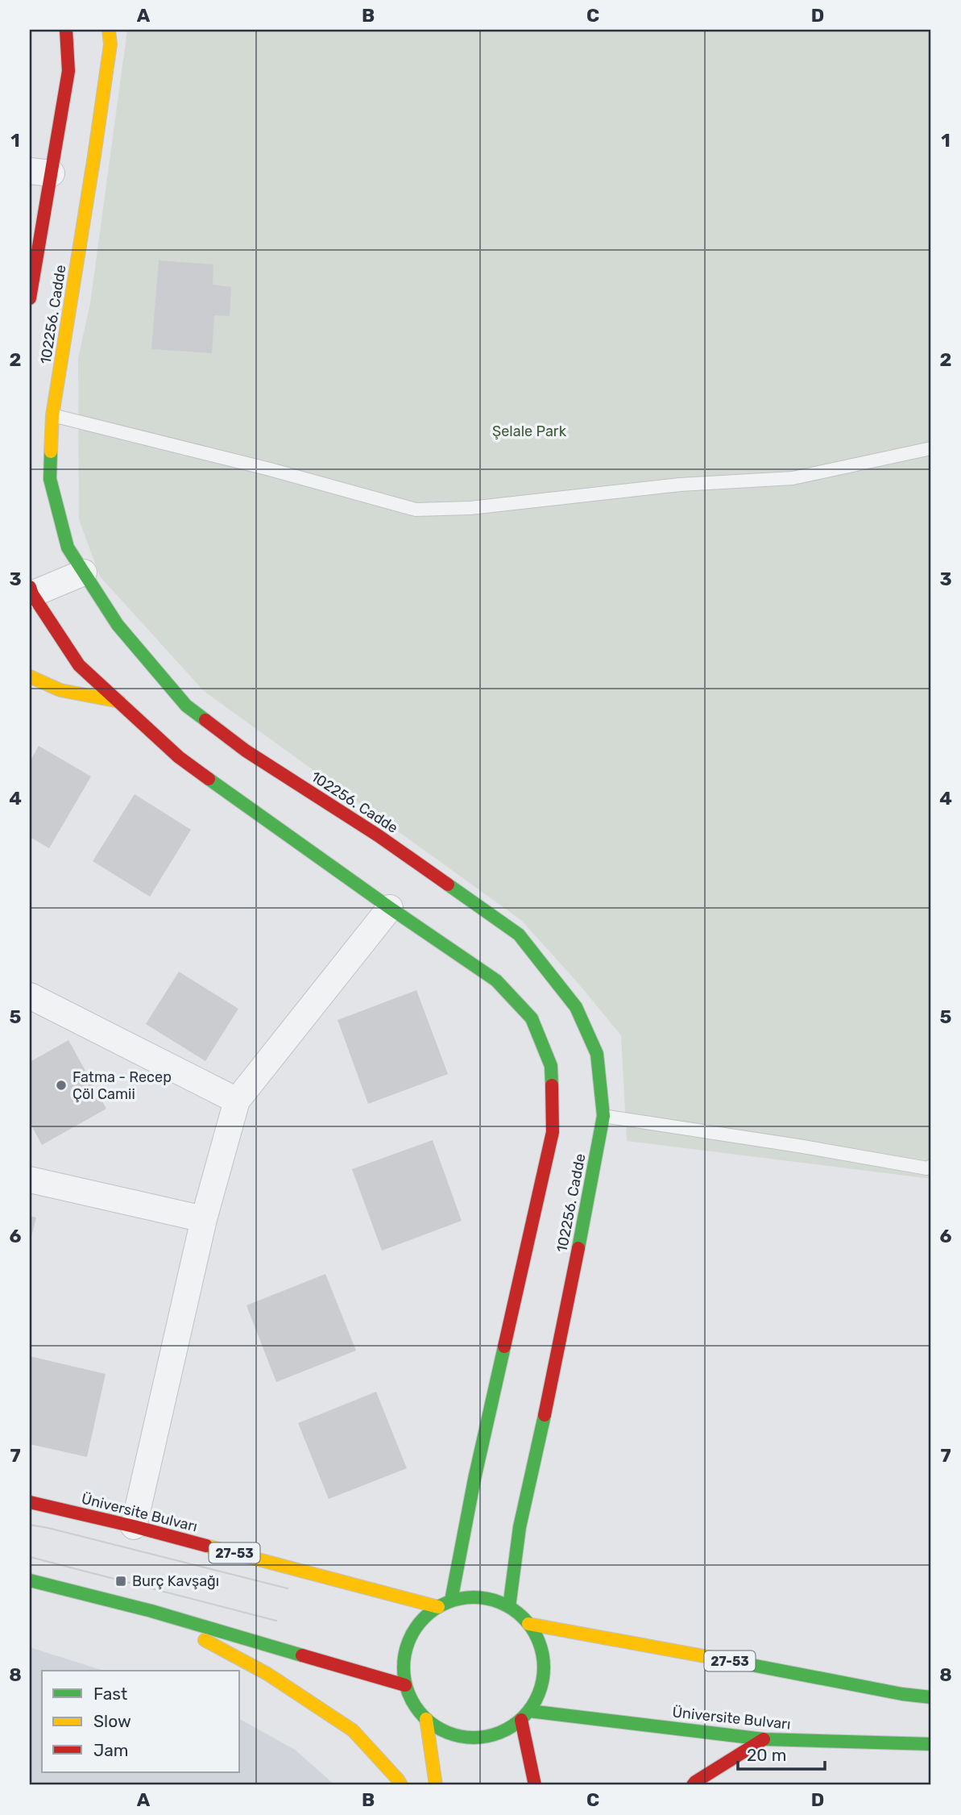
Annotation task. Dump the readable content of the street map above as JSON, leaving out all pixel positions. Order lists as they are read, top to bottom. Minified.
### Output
{"streets":{"street":["102256. Cadde","Üniversite Bulvarı","27-53"]},"crossings":[["102256. Cadde","Üniversite Bulvarı"],["102256. Cadde","27-53"],["Üniversite Bulvarı","27-53"]],"parks":["Şelale Park"],"places":{"other":["Fatma - Recep Çöl Camii"],"transit":["Burç Kavşağı"]},"legend":["Fast","Slow","Jam"],"scale_bar":"20 m","grid":{"columns":["A","B","C","D"],"rows":["1","2","3","4","5","6","7","8"]}}
